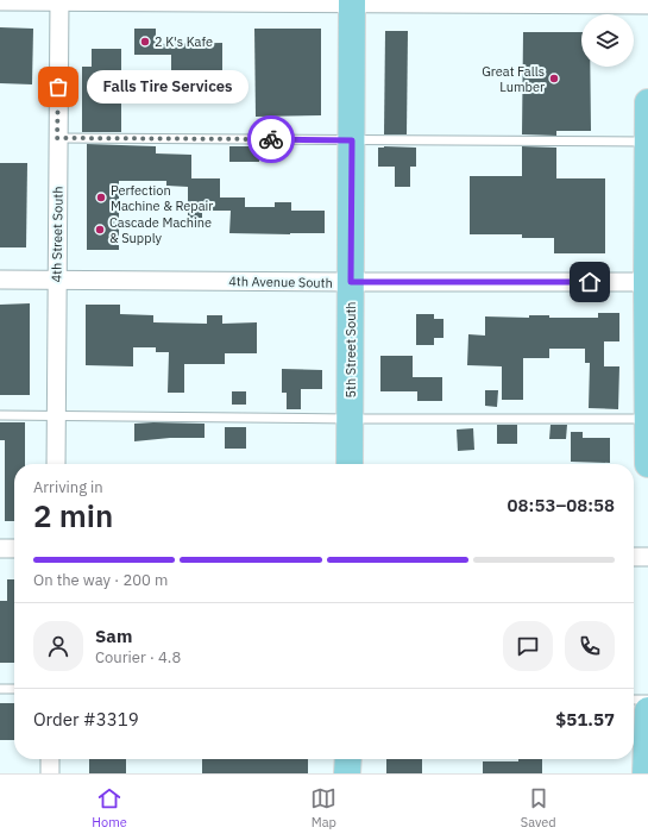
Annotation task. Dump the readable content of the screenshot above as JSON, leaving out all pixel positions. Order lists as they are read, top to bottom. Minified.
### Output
{"streets":{"main road":["5th Street South"],"street":["4th Street South","4th Avenue South"]},"crossings":[["4th Street South","4th Avenue South"],["4th Avenue South","5th Street South"]],"places":["2 K's Kafe","Great Falls Lumber","Falls Tire Services","Perfection Machine & Repair","Cascade Machine & Supply"],"page":{"bubble":"Falls Tire Services","heading":["2 min","Arriving in","08:53–08:58"],"panel":["Sam","Courier · 4.8","Order #3319","$51.57"],"bar":"On the way · 200 m","tabs":["Home","Map","Saved"]}}
